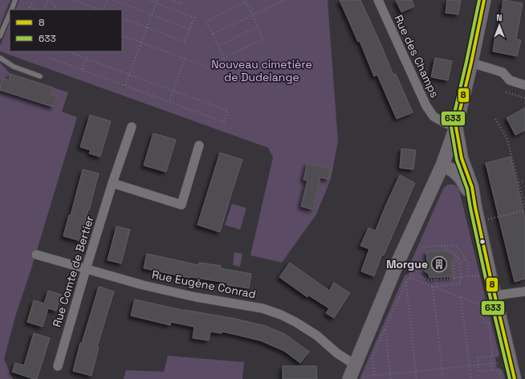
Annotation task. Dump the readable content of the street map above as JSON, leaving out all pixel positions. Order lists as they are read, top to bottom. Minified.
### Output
{"streets":{"street":["Rue des Champs","Rue Comte de Bertier","Rue Eugène Conrad"]},"crossings":[["Rue Comte de Bertier","Rue Eugène Conrad"]],"parks":["Nouveau cimetière de Dudelange"],"places":{"building":["Morgue"]},"lines":["transit line 8","transit line 633"],"legend":["8","633"],"north":"top"}
